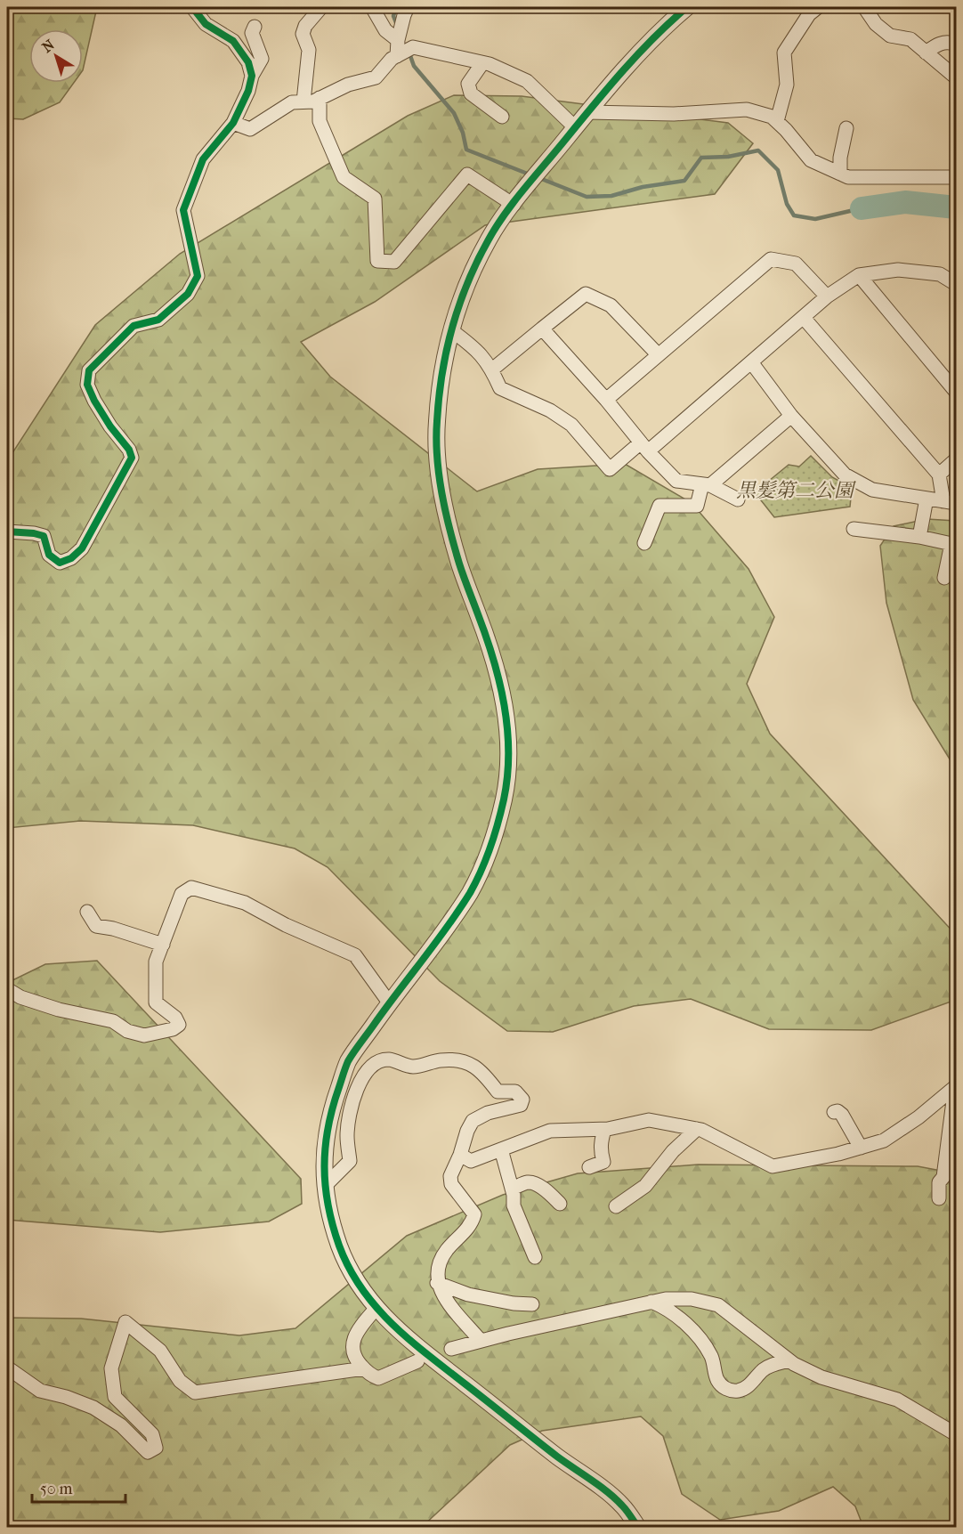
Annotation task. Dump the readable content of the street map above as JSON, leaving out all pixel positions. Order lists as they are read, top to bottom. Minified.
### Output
{"parks":["黒髪第二公園"],"scale_bar":"50 m","north":"top left"}
